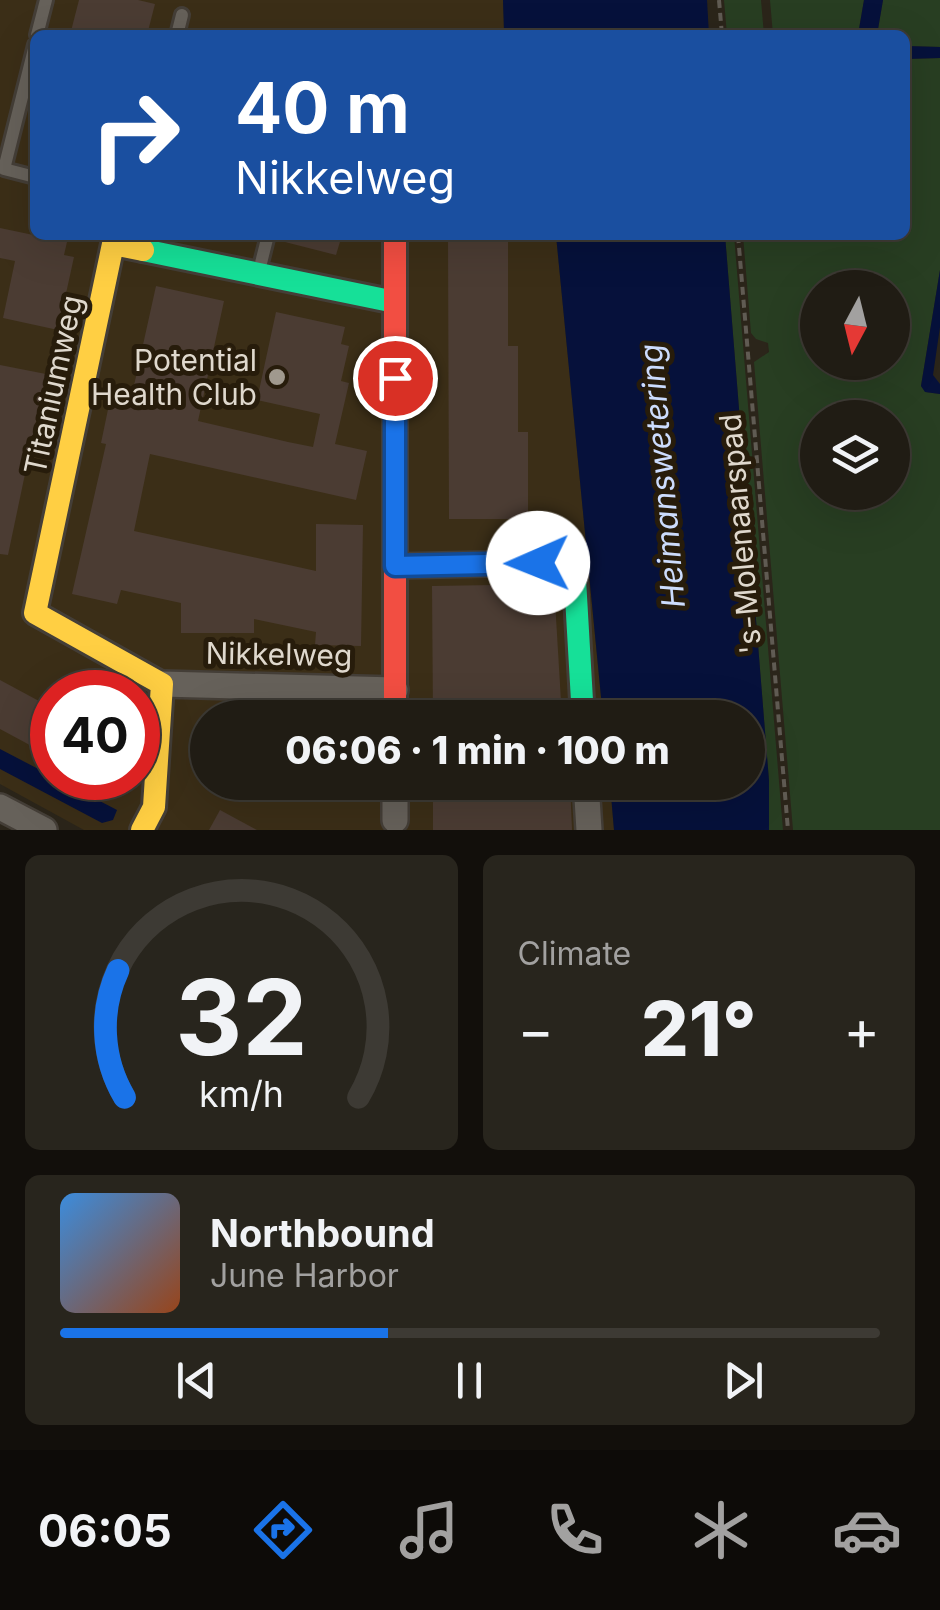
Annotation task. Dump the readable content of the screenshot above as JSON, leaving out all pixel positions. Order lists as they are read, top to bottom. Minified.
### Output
{"streets":{"street":["Titaniumweg","Nikkelweg"],"path":["'s-Molenaarspad"]},"crossings":[["Titaniumweg","Nikkelweg"]],"water":["Heimanswetering"],"places":["Potential Health Club"],"north":"bottom","page":{"turn":["40 m","Nikkelweg"],"limit":"40","trip":"06:06 · 1 min · 100 m","tile":"Climate","heat":["−","21°","+"],"song":["Northbound","June Harbor"],"tabs":"06:05","gauge":["32","km/h"]}}
